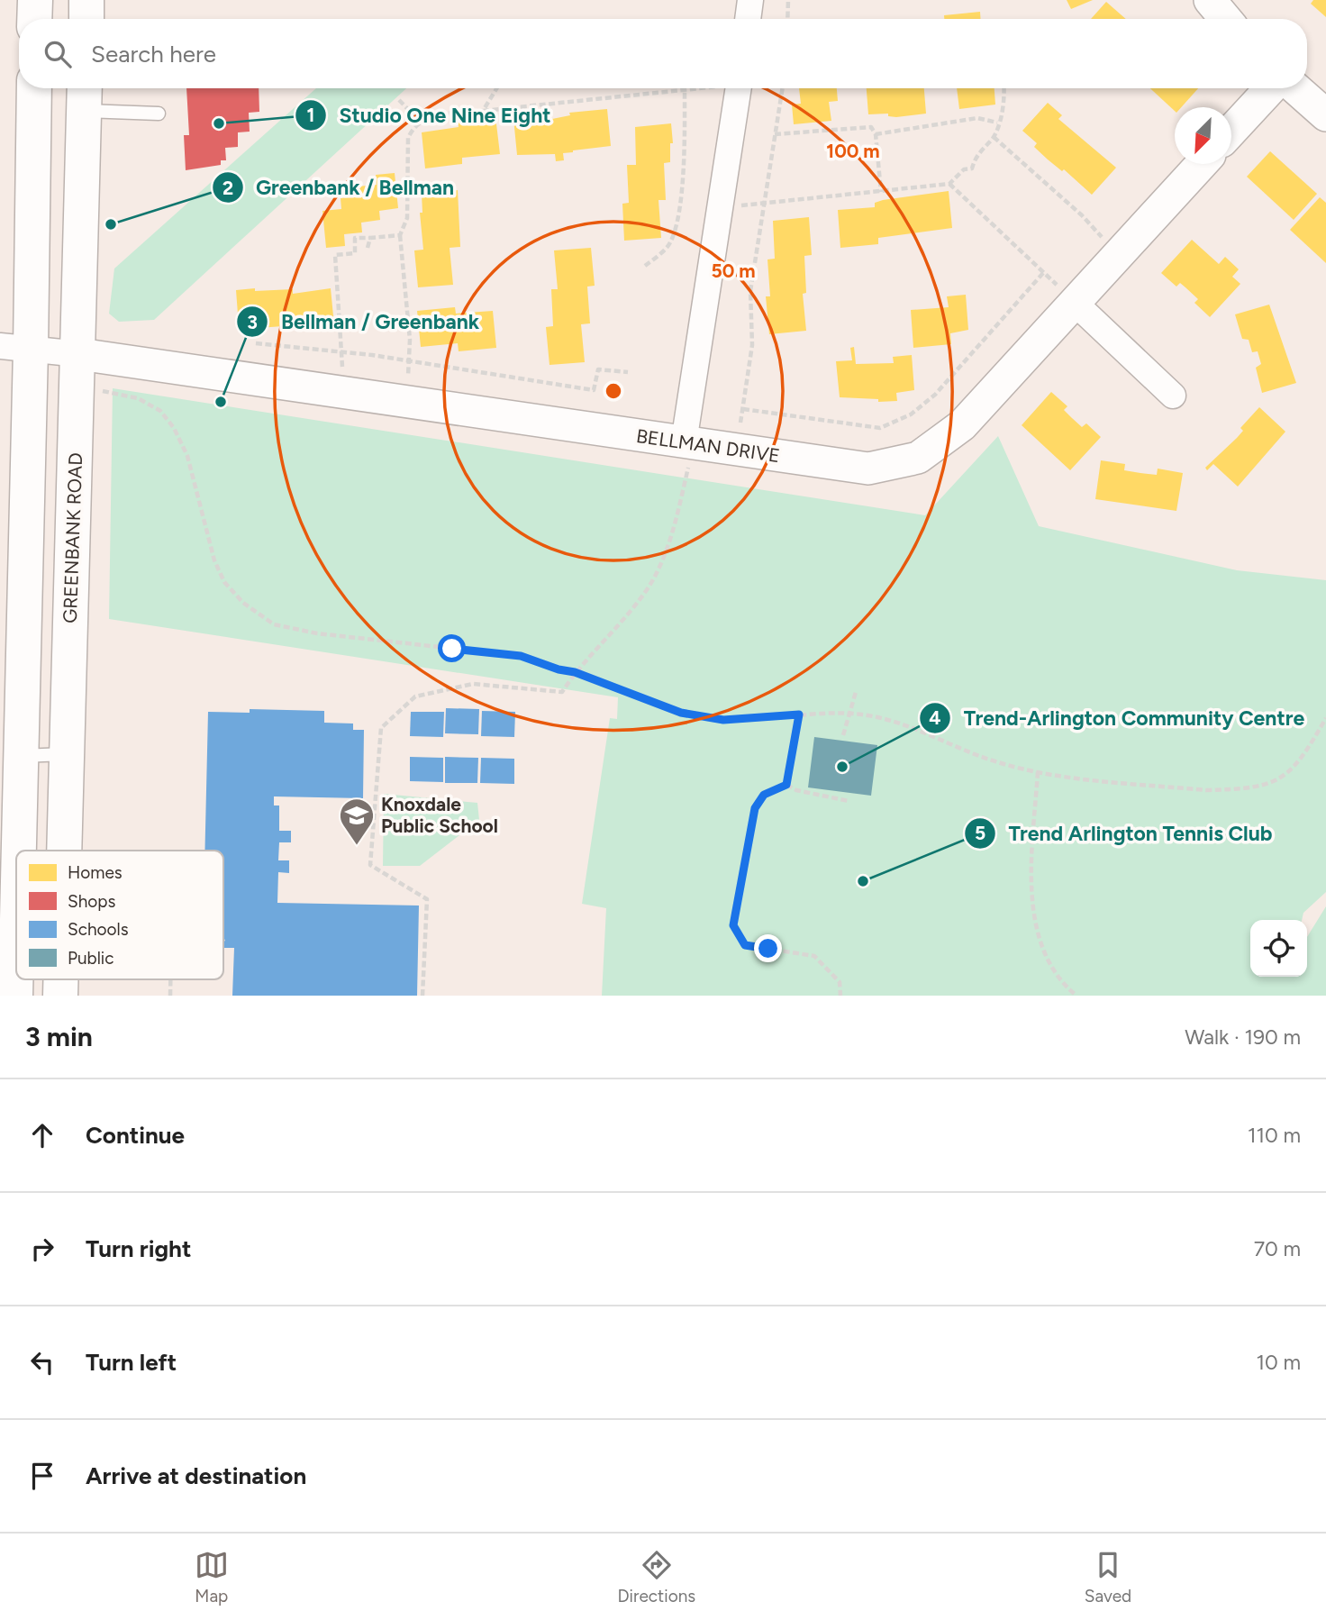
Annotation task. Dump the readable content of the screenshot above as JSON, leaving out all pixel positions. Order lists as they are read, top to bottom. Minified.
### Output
{"streets":{"main road":["GREENBANK ROAD"],"street":["BELLMAN DRIVE"]},"crossings":[["BELLMAN DRIVE","GREENBANK ROAD"]],"places":{"other":["Studio One Nine Eight","Greenbank / Bellman","Bellman / Greenbank","Trend-Arlington Community Centre","Trend Arlington Tennis Club"],"school or university":["Knoxdale Public School"]},"legend":["Homes","Shops","Schools","Public"],"north":"bottom left","page":{"search":"Search here","heading":["3 min","Walk · 190 m"],"list":[["Continue","110 m"],["Turn right","70 m"],["Turn left","10 m"],"Arrive at destination"],"nav":["Map","Directions","Saved"]},"rings":["100 m","50 m"]}
